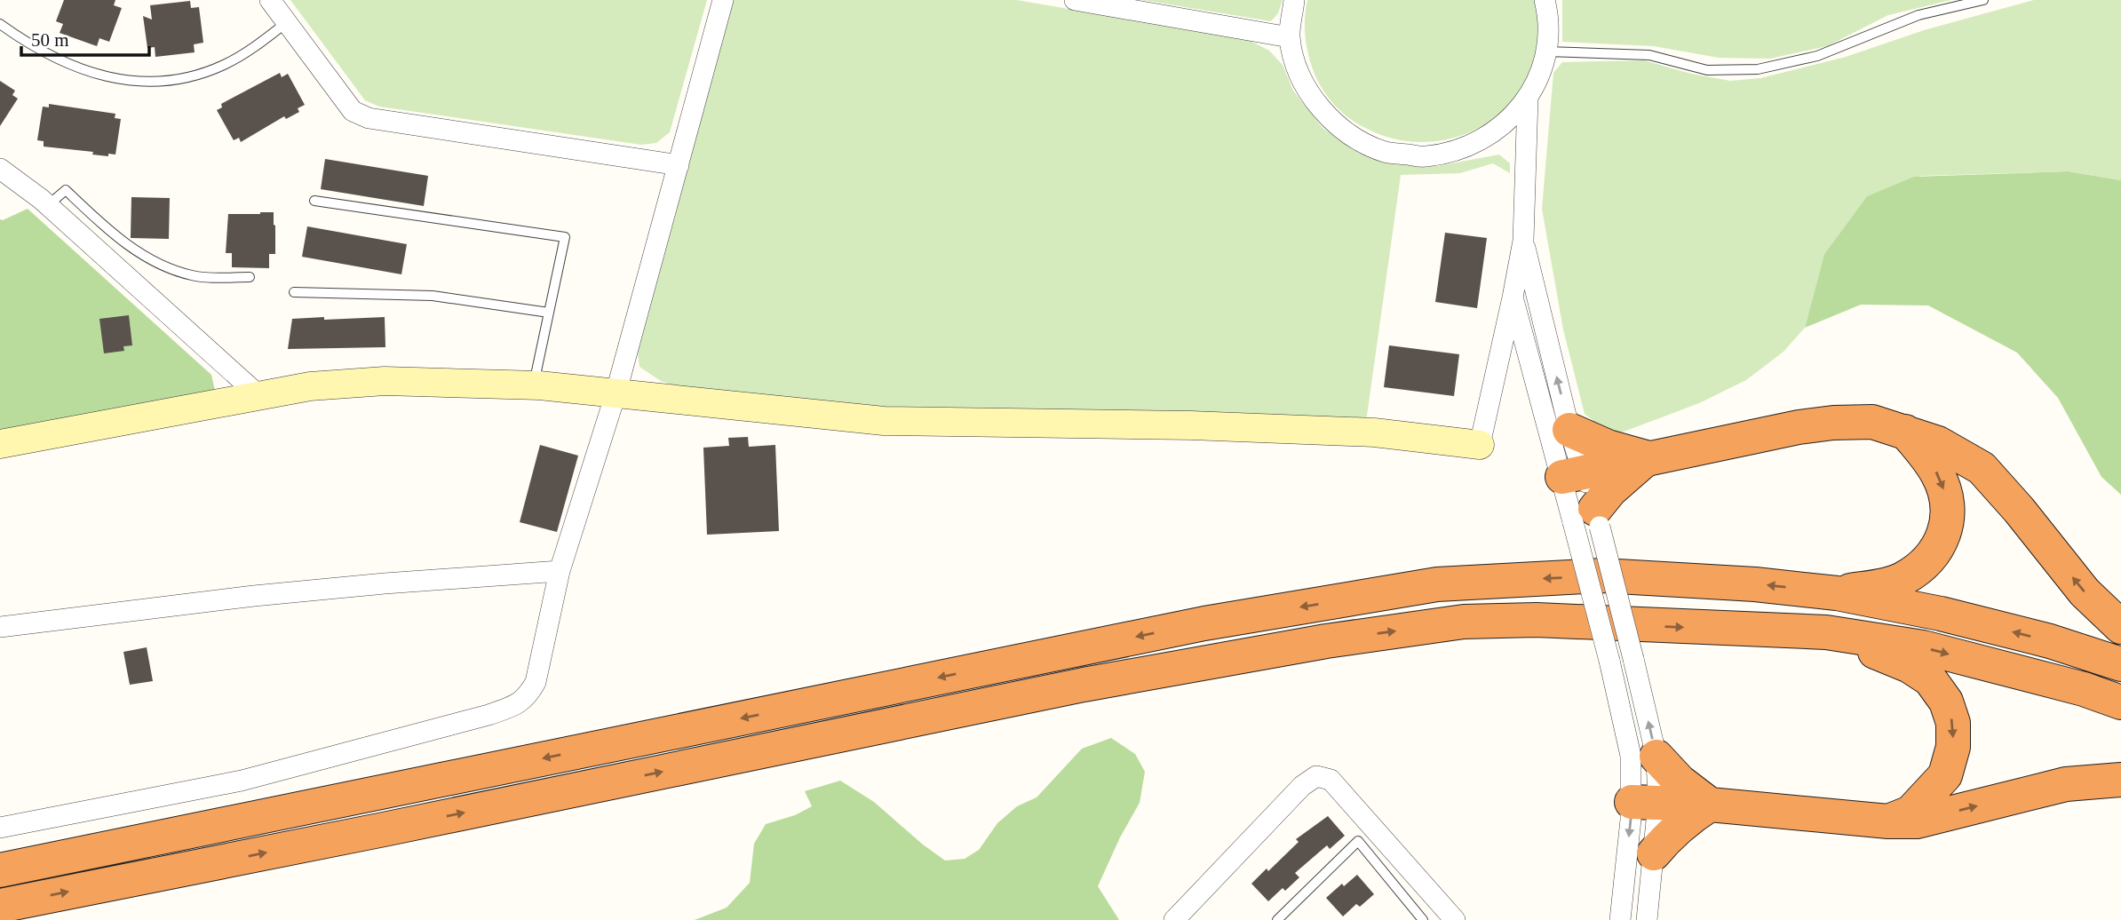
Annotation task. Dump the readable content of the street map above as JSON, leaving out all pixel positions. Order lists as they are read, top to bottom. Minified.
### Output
{"scale_bar":"50 m"}
